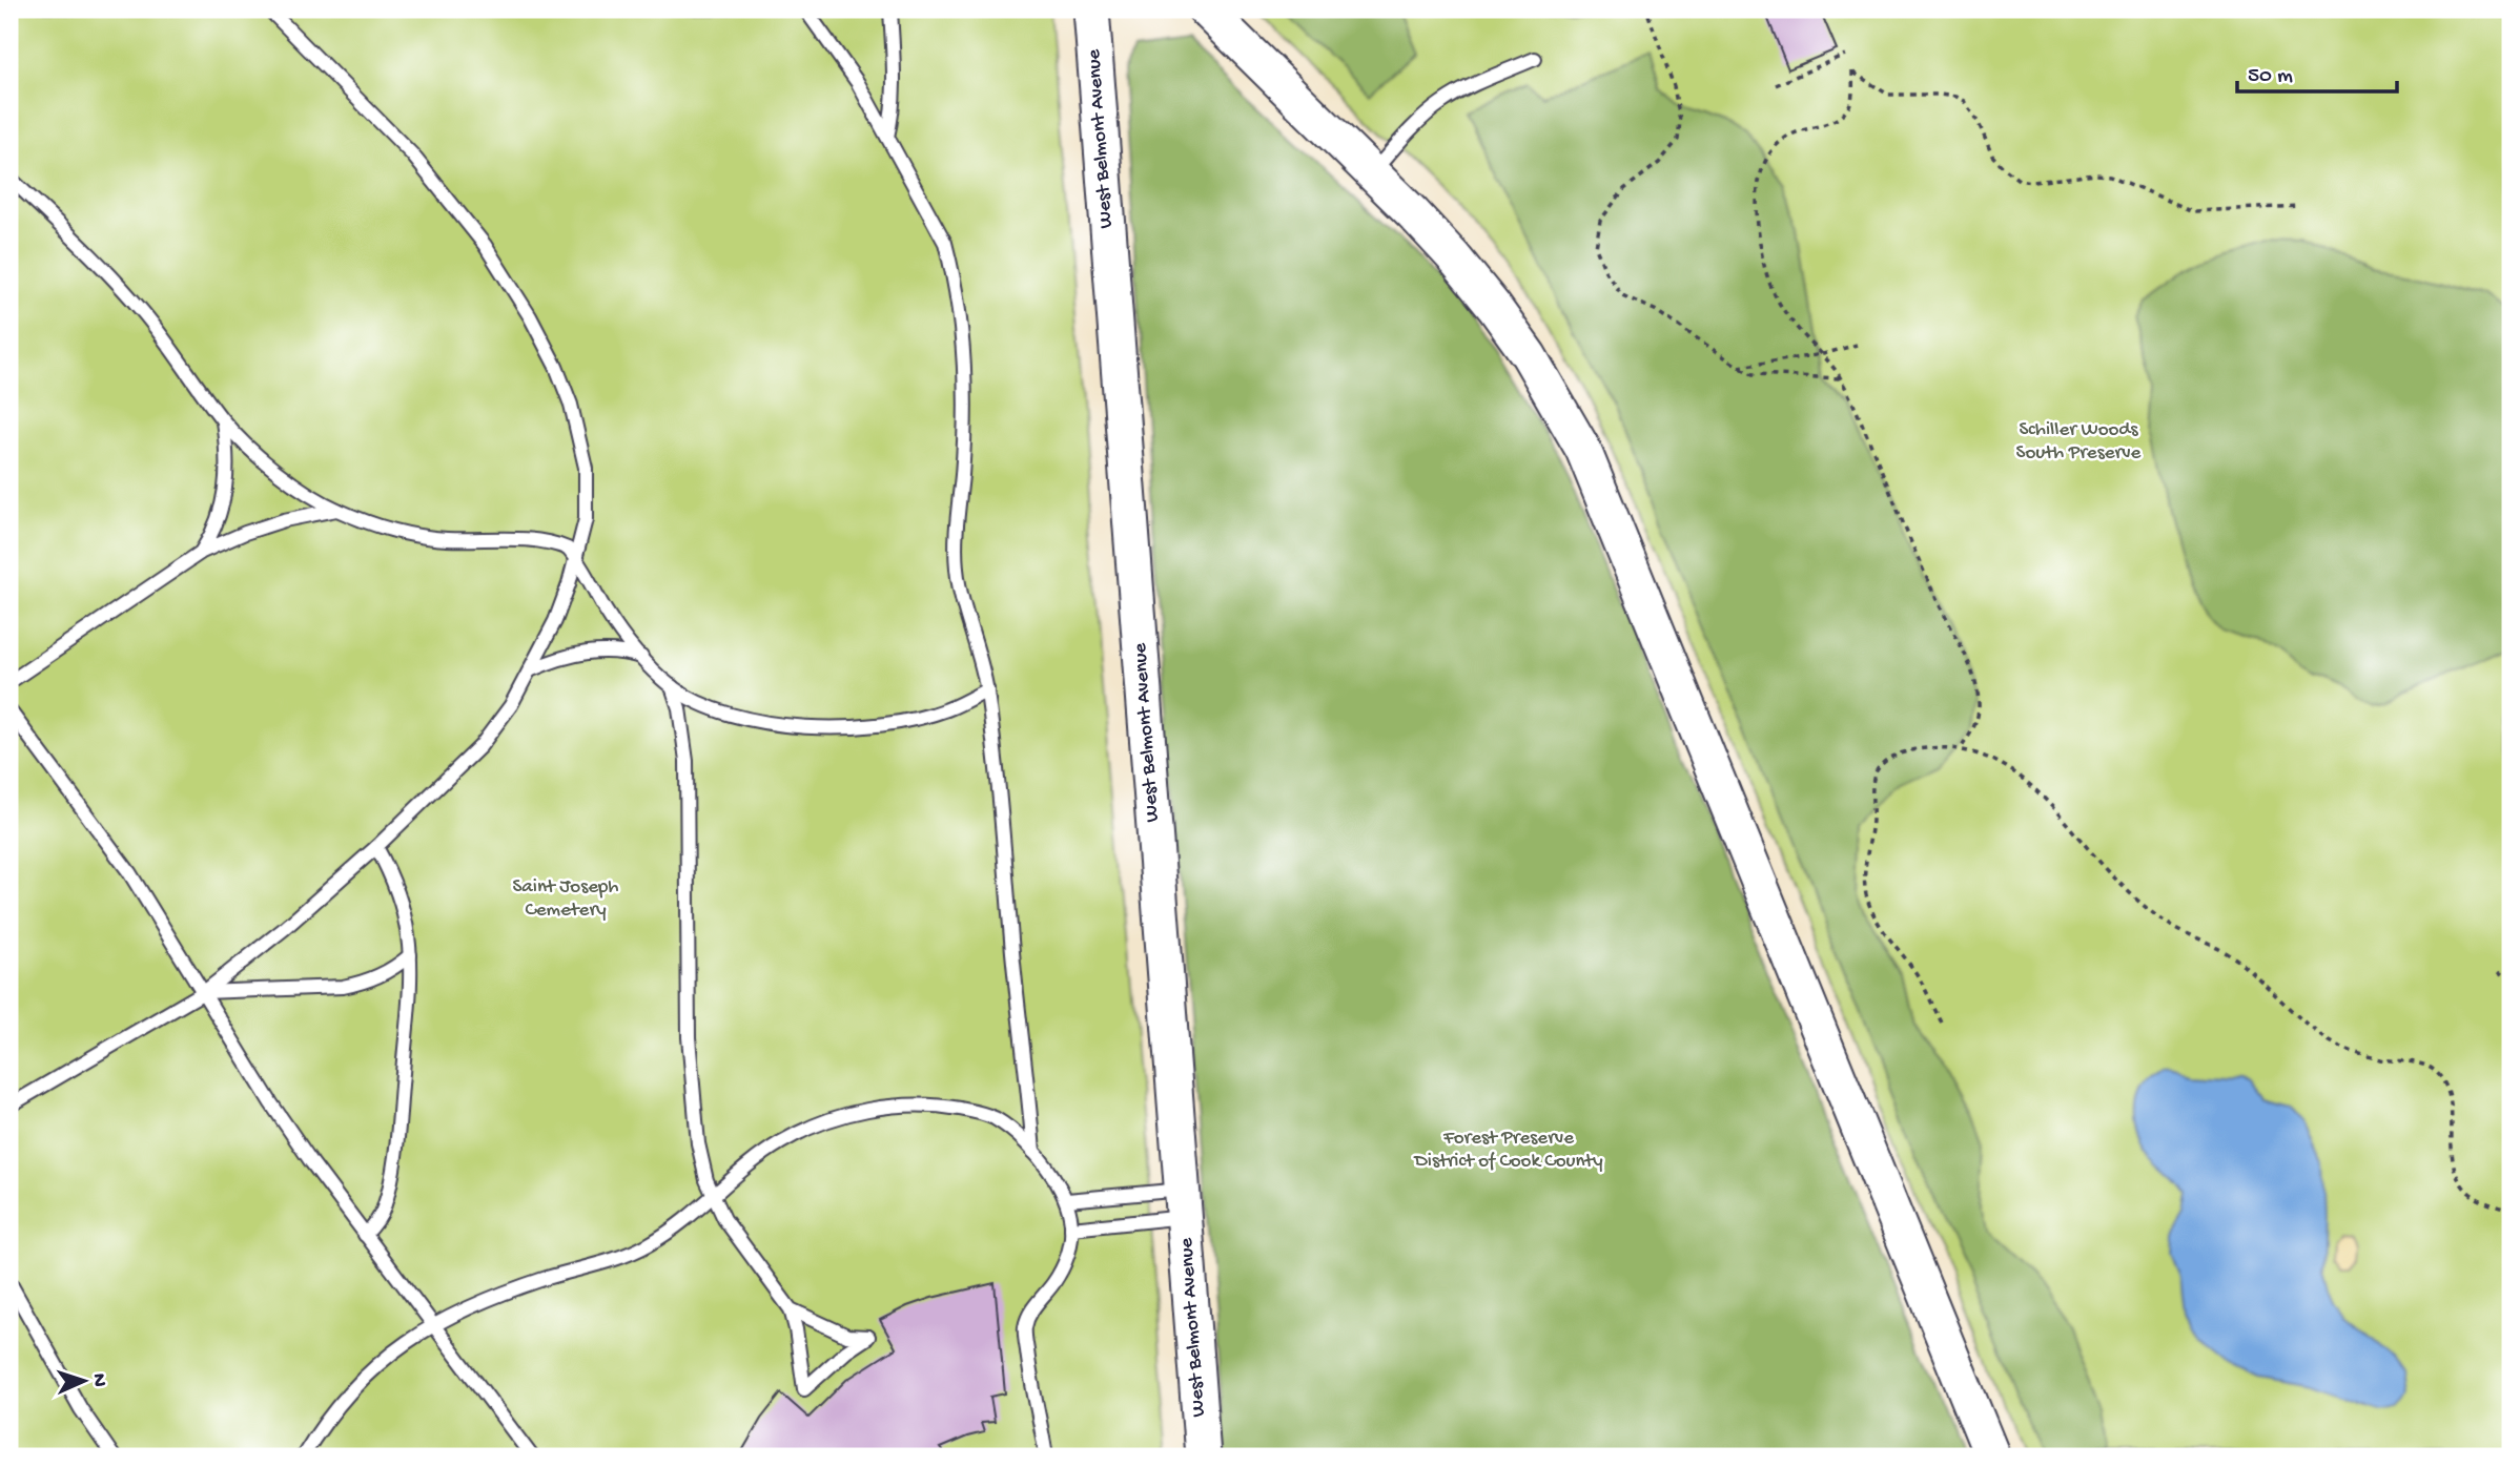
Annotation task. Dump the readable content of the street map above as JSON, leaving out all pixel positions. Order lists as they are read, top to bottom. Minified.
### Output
{"streets":{"main road":["West Belmont Avenue"]},"parks":["Schiller Woods South Preserve","Saint Joseph Cemetery","Forest Preserve District of Cook County"],"scale_bar":"50 m","north":"right"}
